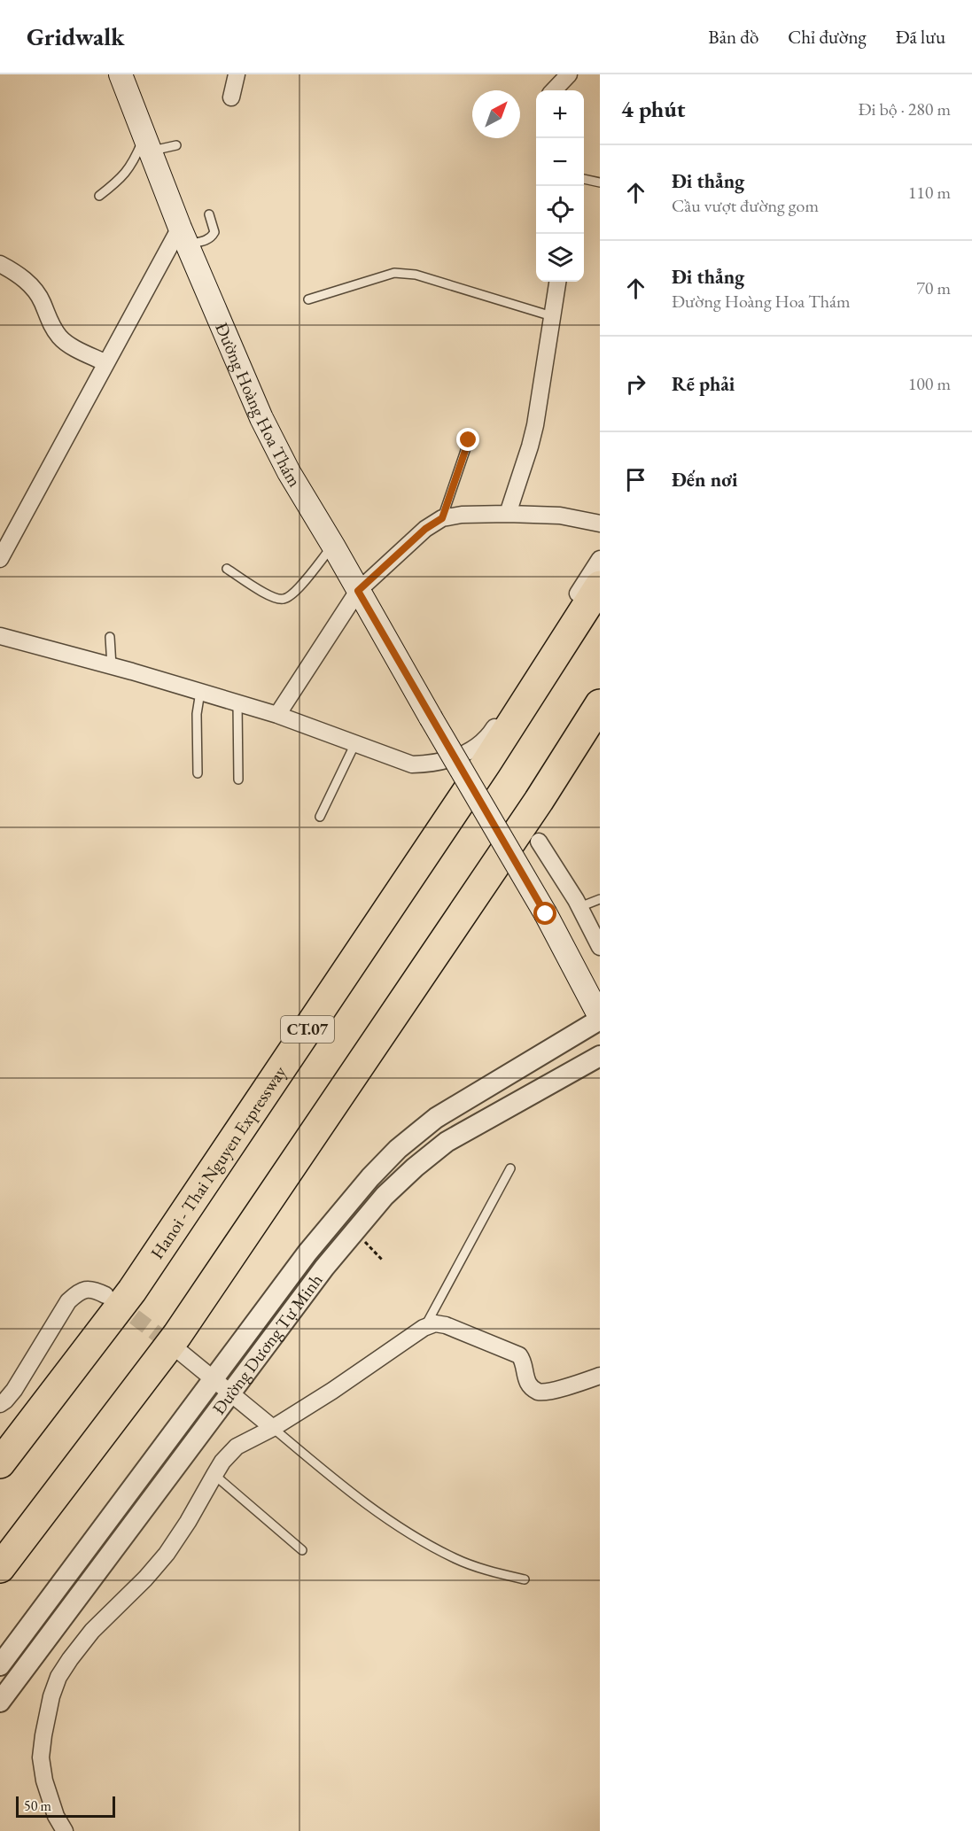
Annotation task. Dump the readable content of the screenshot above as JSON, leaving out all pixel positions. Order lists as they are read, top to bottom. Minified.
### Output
{"streets":{"highway":["CT.07","Hanoi - Thai Nguyen Expressway"],"main road":["Đường Hoàng Hoa Thám"],"street":["Đường Dương Tự Minh"]},"crossings":[["Đường Hoàng Hoa Thám","Đường Dương Tự Minh"]],"scale_bar":"50 m","north":"top right","page":{"header":"Gridwalk","nav":["Bản đồ","Chỉ đường","Đã lưu"],"heading":["4 phút","Đi bộ · 280 m"],"map_buttons":["+","−"],"list":[["Đi thẳng","Cầu vượt đường gom","110 m"],["Đi thẳng","Đường Hoàng Hoa Thám","70 m"],["Rẽ phải","100 m"],"Đến nơi"],"scale":"50 m"}}
